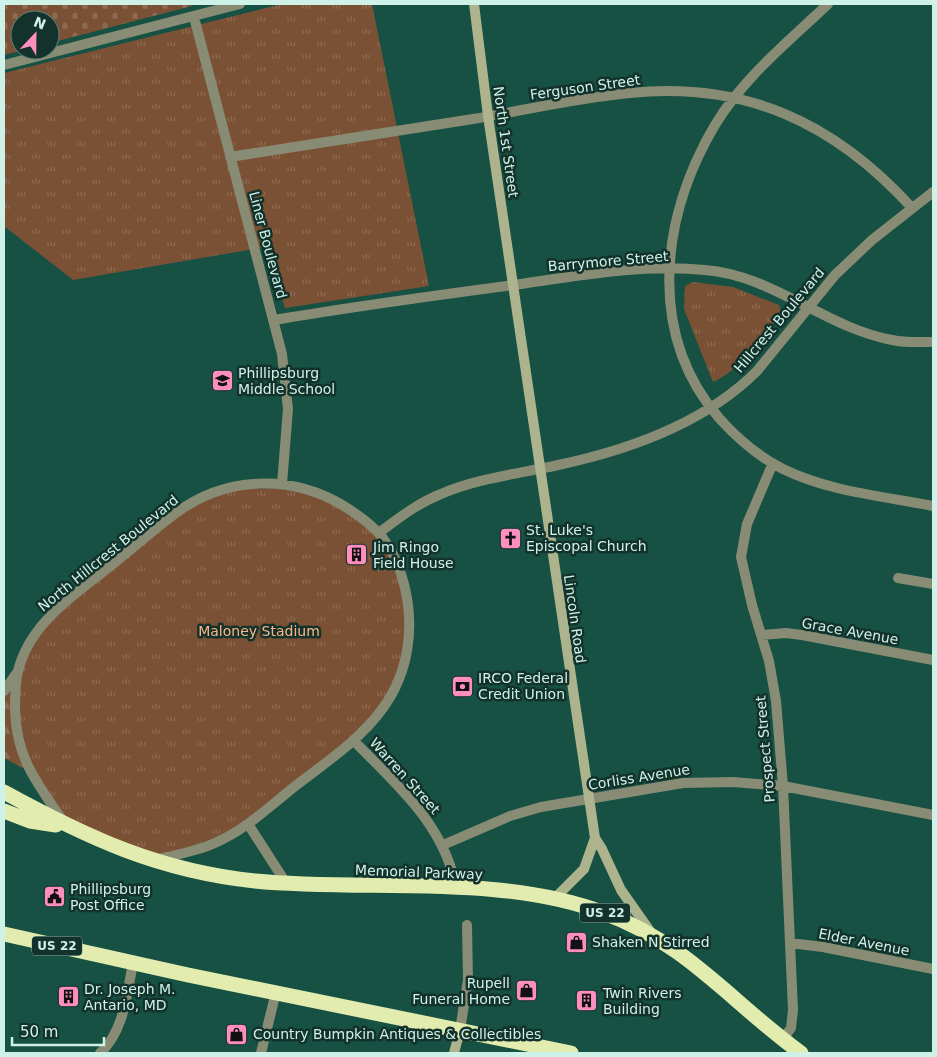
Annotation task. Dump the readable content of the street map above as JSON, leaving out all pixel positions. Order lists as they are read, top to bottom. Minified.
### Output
{"streets":{"highway":["Memorial Parkway","US 22"],"main road":["North 1st Street","Lincoln Road"],"street":["Ferguson Street","Liner Boulevard","Barrymore Street","Hillcrest Boulevard","North Hillcrest Boulevard","Grace Avenue","Prospect Street","Warren Street","Corliss Avenue","Elder Avenue"]},"crossings":[["Ferguson Street","North 1st Street"],["Ferguson Street","Liner Boulevard"],["Ferguson Street","Hillcrest Boulevard"],["North 1st Street","Barrymore Street"],["North 1st Street","Lincoln Road"],["Liner Boulevard","Barrymore Street"],["Liner Boulevard","North Hillcrest Boulevard"],["Barrymore Street","Hillcrest Boulevard"],["Barrymore Street","Lincoln Road"],["Hillcrest Boulevard","North Hillcrest Boulevard"],["Hillcrest Boulevard","Lincoln Road"],["North Hillcrest Boulevard","Warren Street"],["North Hillcrest Boulevard","Memorial Parkway"],["Lincoln Road","Corliss Avenue"],["Lincoln Road","Memorial Parkway"],["Grace Avenue","Prospect Street"],["Prospect Street","Corliss Avenue"],["Prospect Street","Memorial Parkway"],["Prospect Street","Elder Avenue"],["Warren Street","Corliss Avenue"],["Warren Street","Memorial Parkway"]],"parks":["Maloney Stadium"],"places":{"school or university":["Phillipsburg Middle School"],"church":["St. Luke's Episcopal Church"],"building":["Jim Ringo Field House","Dr. Joseph M. Antario, MD","Twin Rivers Building"],"bank":["IRCO Federal Credit Union"],"public building":["Phillipsburg Post Office"],"shop":["Shaken N Stirred","Rupell Funeral Home","Country Bumpkin Antiques & Collectibles"]},"scale_bar":"50 m","north":"top"}
